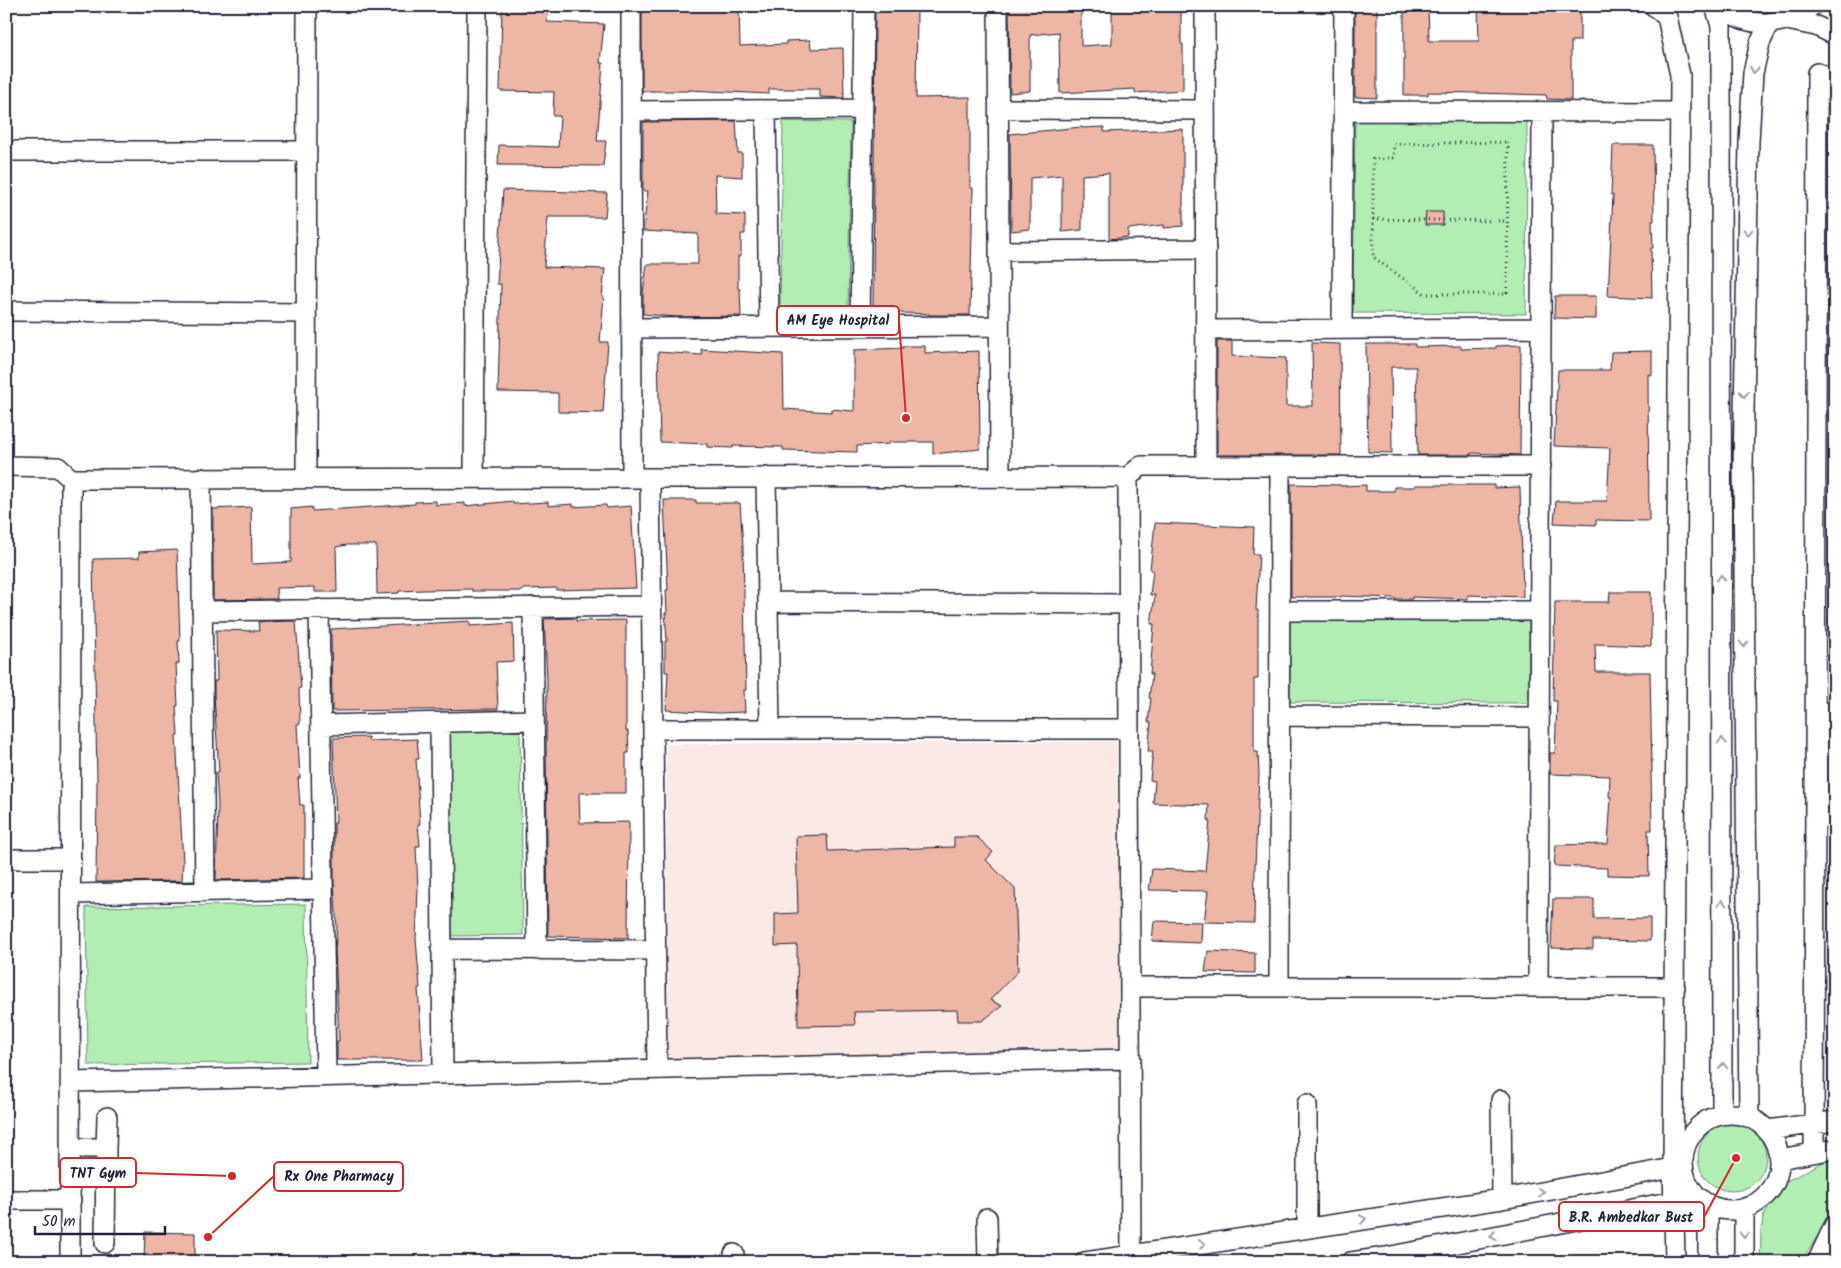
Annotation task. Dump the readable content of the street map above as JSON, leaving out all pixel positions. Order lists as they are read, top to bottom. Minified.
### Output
{"places":["AM Eye Hospital","B.R. Ambedkar Bust","TNT Gym","Rx One Pharmacy"],"scale_bar":"50 m"}
